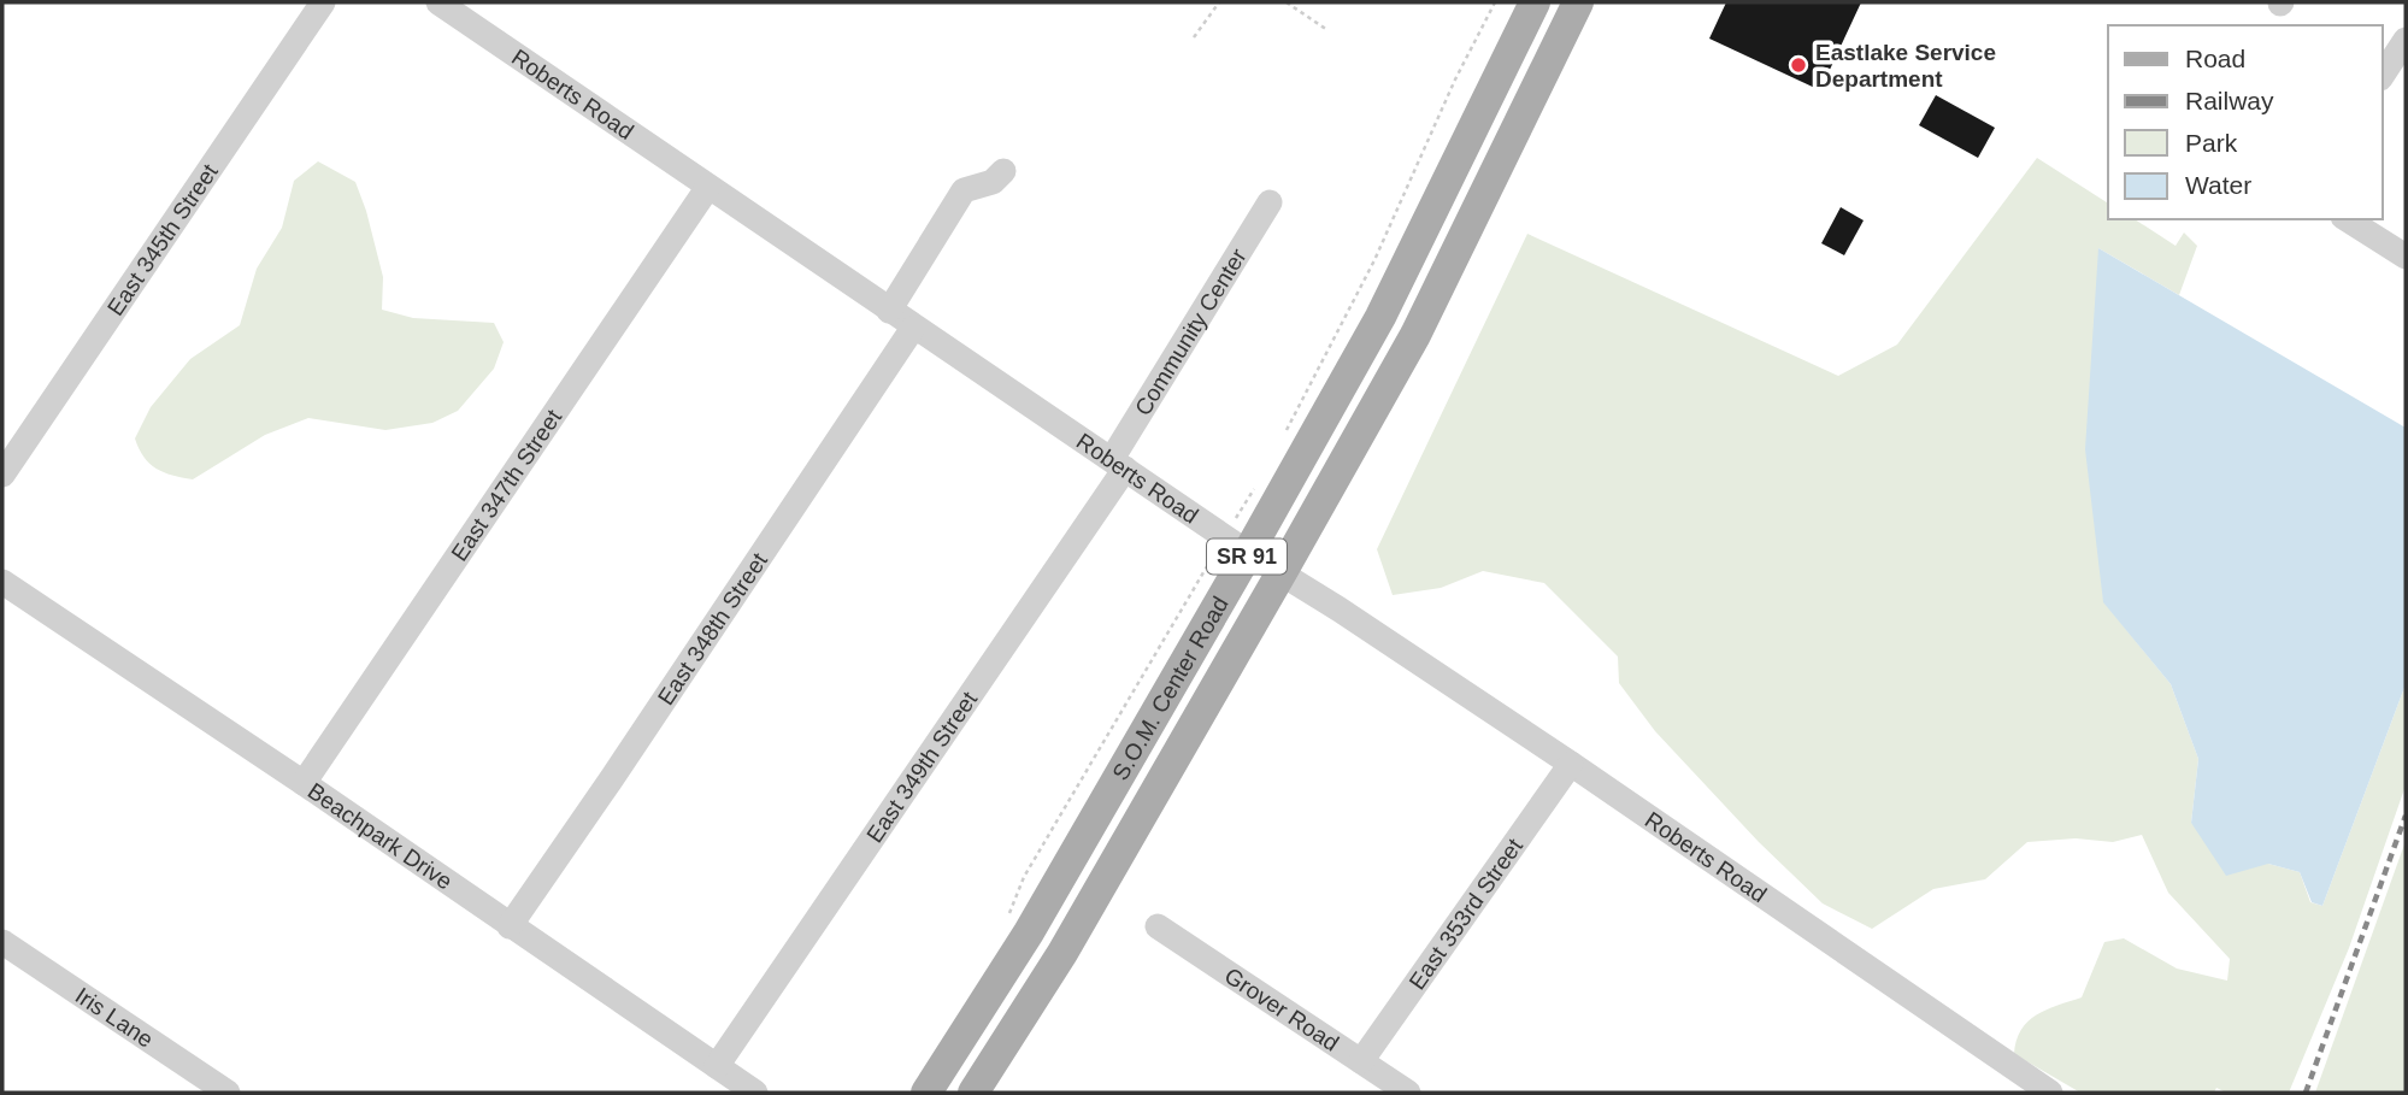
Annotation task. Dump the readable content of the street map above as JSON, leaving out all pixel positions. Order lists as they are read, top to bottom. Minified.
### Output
{"streets":{"main road":["SR 91","S.O.M. Center Road"],"street":["Roberts Road","East 345th Street","Community Center","East 347th Street","East 348th Street","East 349th Street","Beachpark Drive","East 353rd Street","Grover Road","Iris Lane"]},"crossings":[["Roberts Road","Community Center"],["Roberts Road","East 347th Street"],["Roberts Road","East 348th Street"],["Roberts Road","S.O.M. Center Road"],["Roberts Road","East 349th Street"],["Roberts Road","East 353rd Street"],["Community Center","East 349th Street"],["East 347th Street","Beachpark Drive"],["East 348th Street","Beachpark Drive"],["East 349th Street","Beachpark Drive"],["East 353rd Street","Grover Road"]],"places":["Eastlake Service Department"],"legend":["Road","Railway","Park","Water"]}
